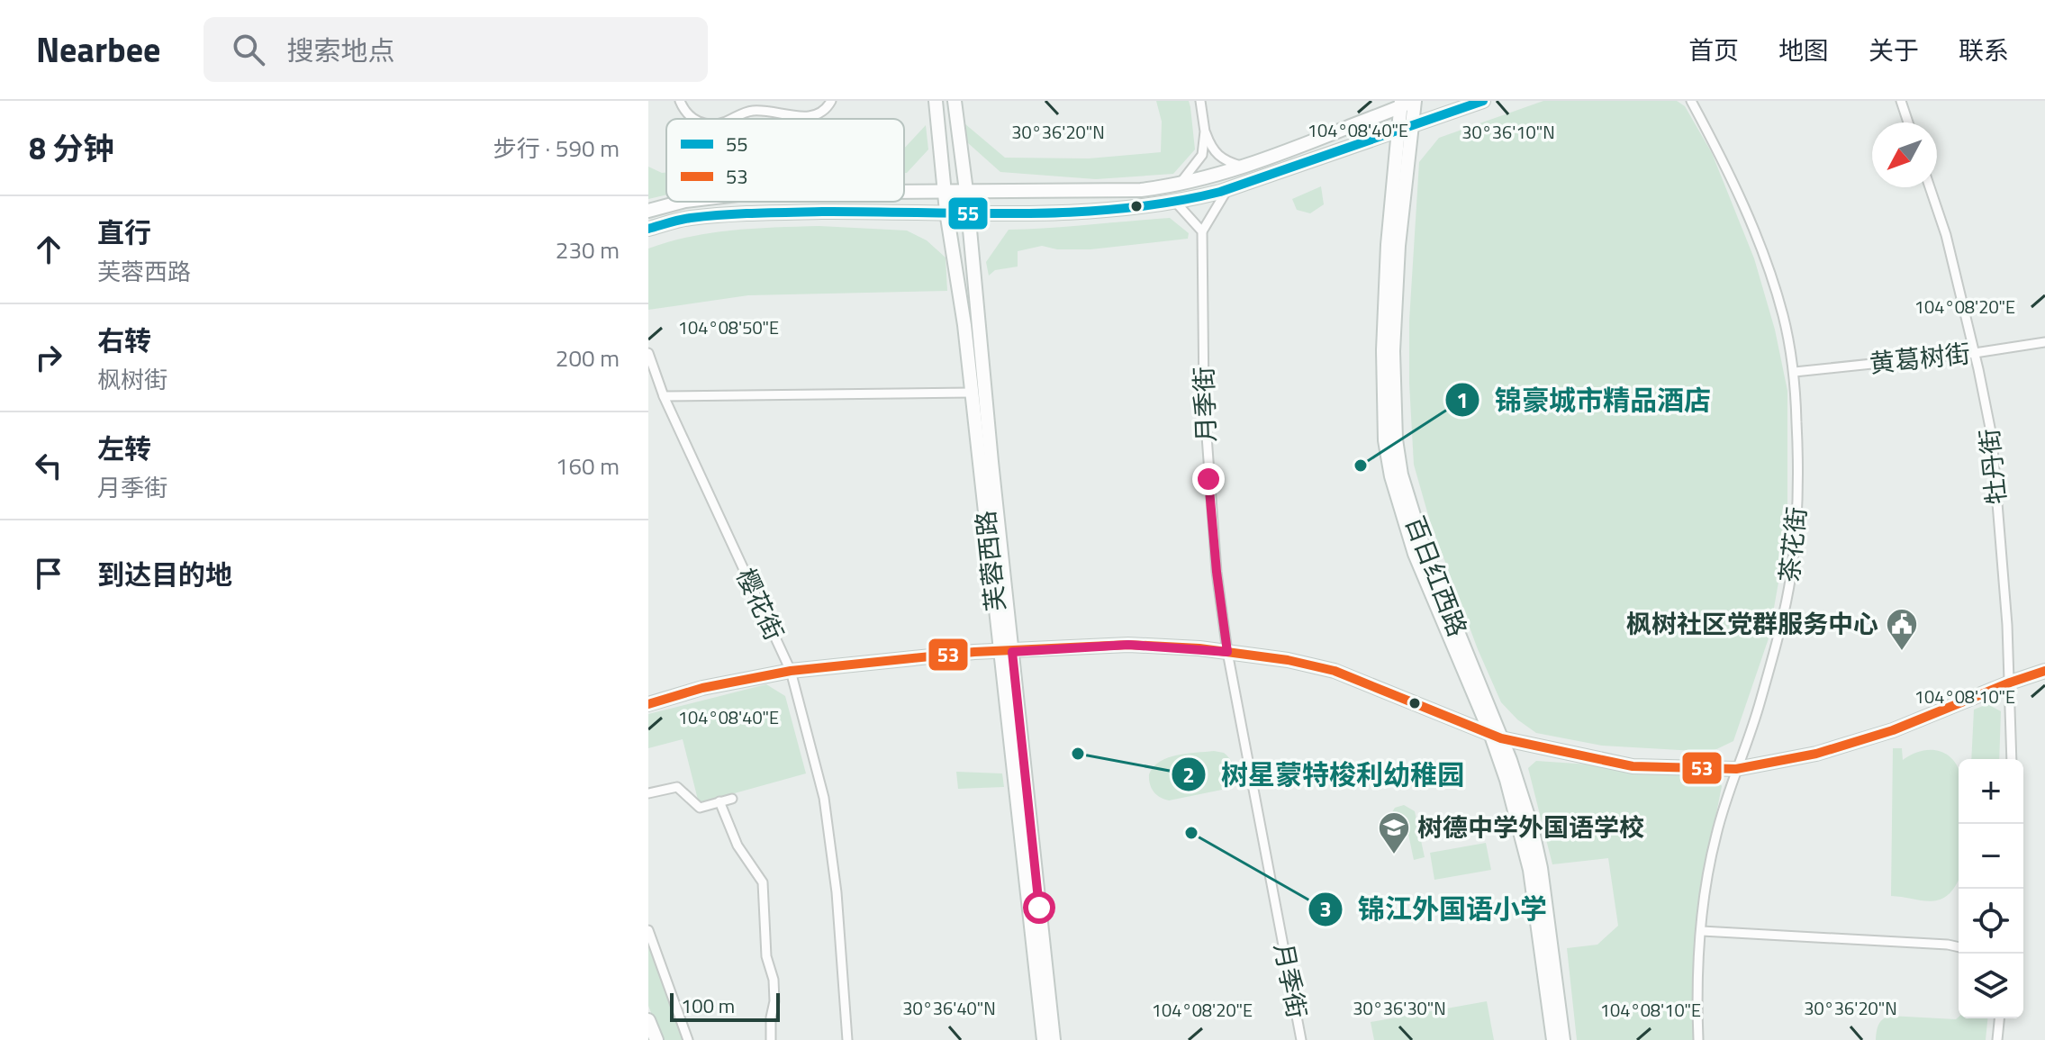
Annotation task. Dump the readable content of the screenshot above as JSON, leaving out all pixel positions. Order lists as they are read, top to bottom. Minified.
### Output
{"streets":{"main road":["芙蓉西路","百日红西路"],"street":["黄葛树街","月季街","牡丹街","茶花街","樱花街"]},"crossings":[["黄葛树街","牡丹街"],["黄葛树街","茶花街"]],"places":{"other":["锦豪城市精品酒店","树星蒙特梭利幼稚园","锦江外国语小学"],"public building":["枫树社区党群服务中心"],"school or university":["树德中学外国语学校"]},"lines":["transit line 55","transit line 53"],"legend":["55","53"],"scale_bar":"100 m","north":"bottom left","page":{"header":"Nearbee","search":"搜索地点","nav":["首页","地图","关于","联系"],"heading":["8 分钟","步行 · 590 m"],"list":[["直行","芙蓉西路","230 m"],["右转","枫树街","200 m"],["左转","月季街","160 m"],"到达目的地"],"map_buttons":["+","−"],"scale":"100 m"},"coordinates":["104°08'40\"E","30°36'20\"N","30°36'10\"N","104°08'20\"E","104°08'50\"E","104°08'10\"E","30°36'40\"N","30°36'30\"N"]}
